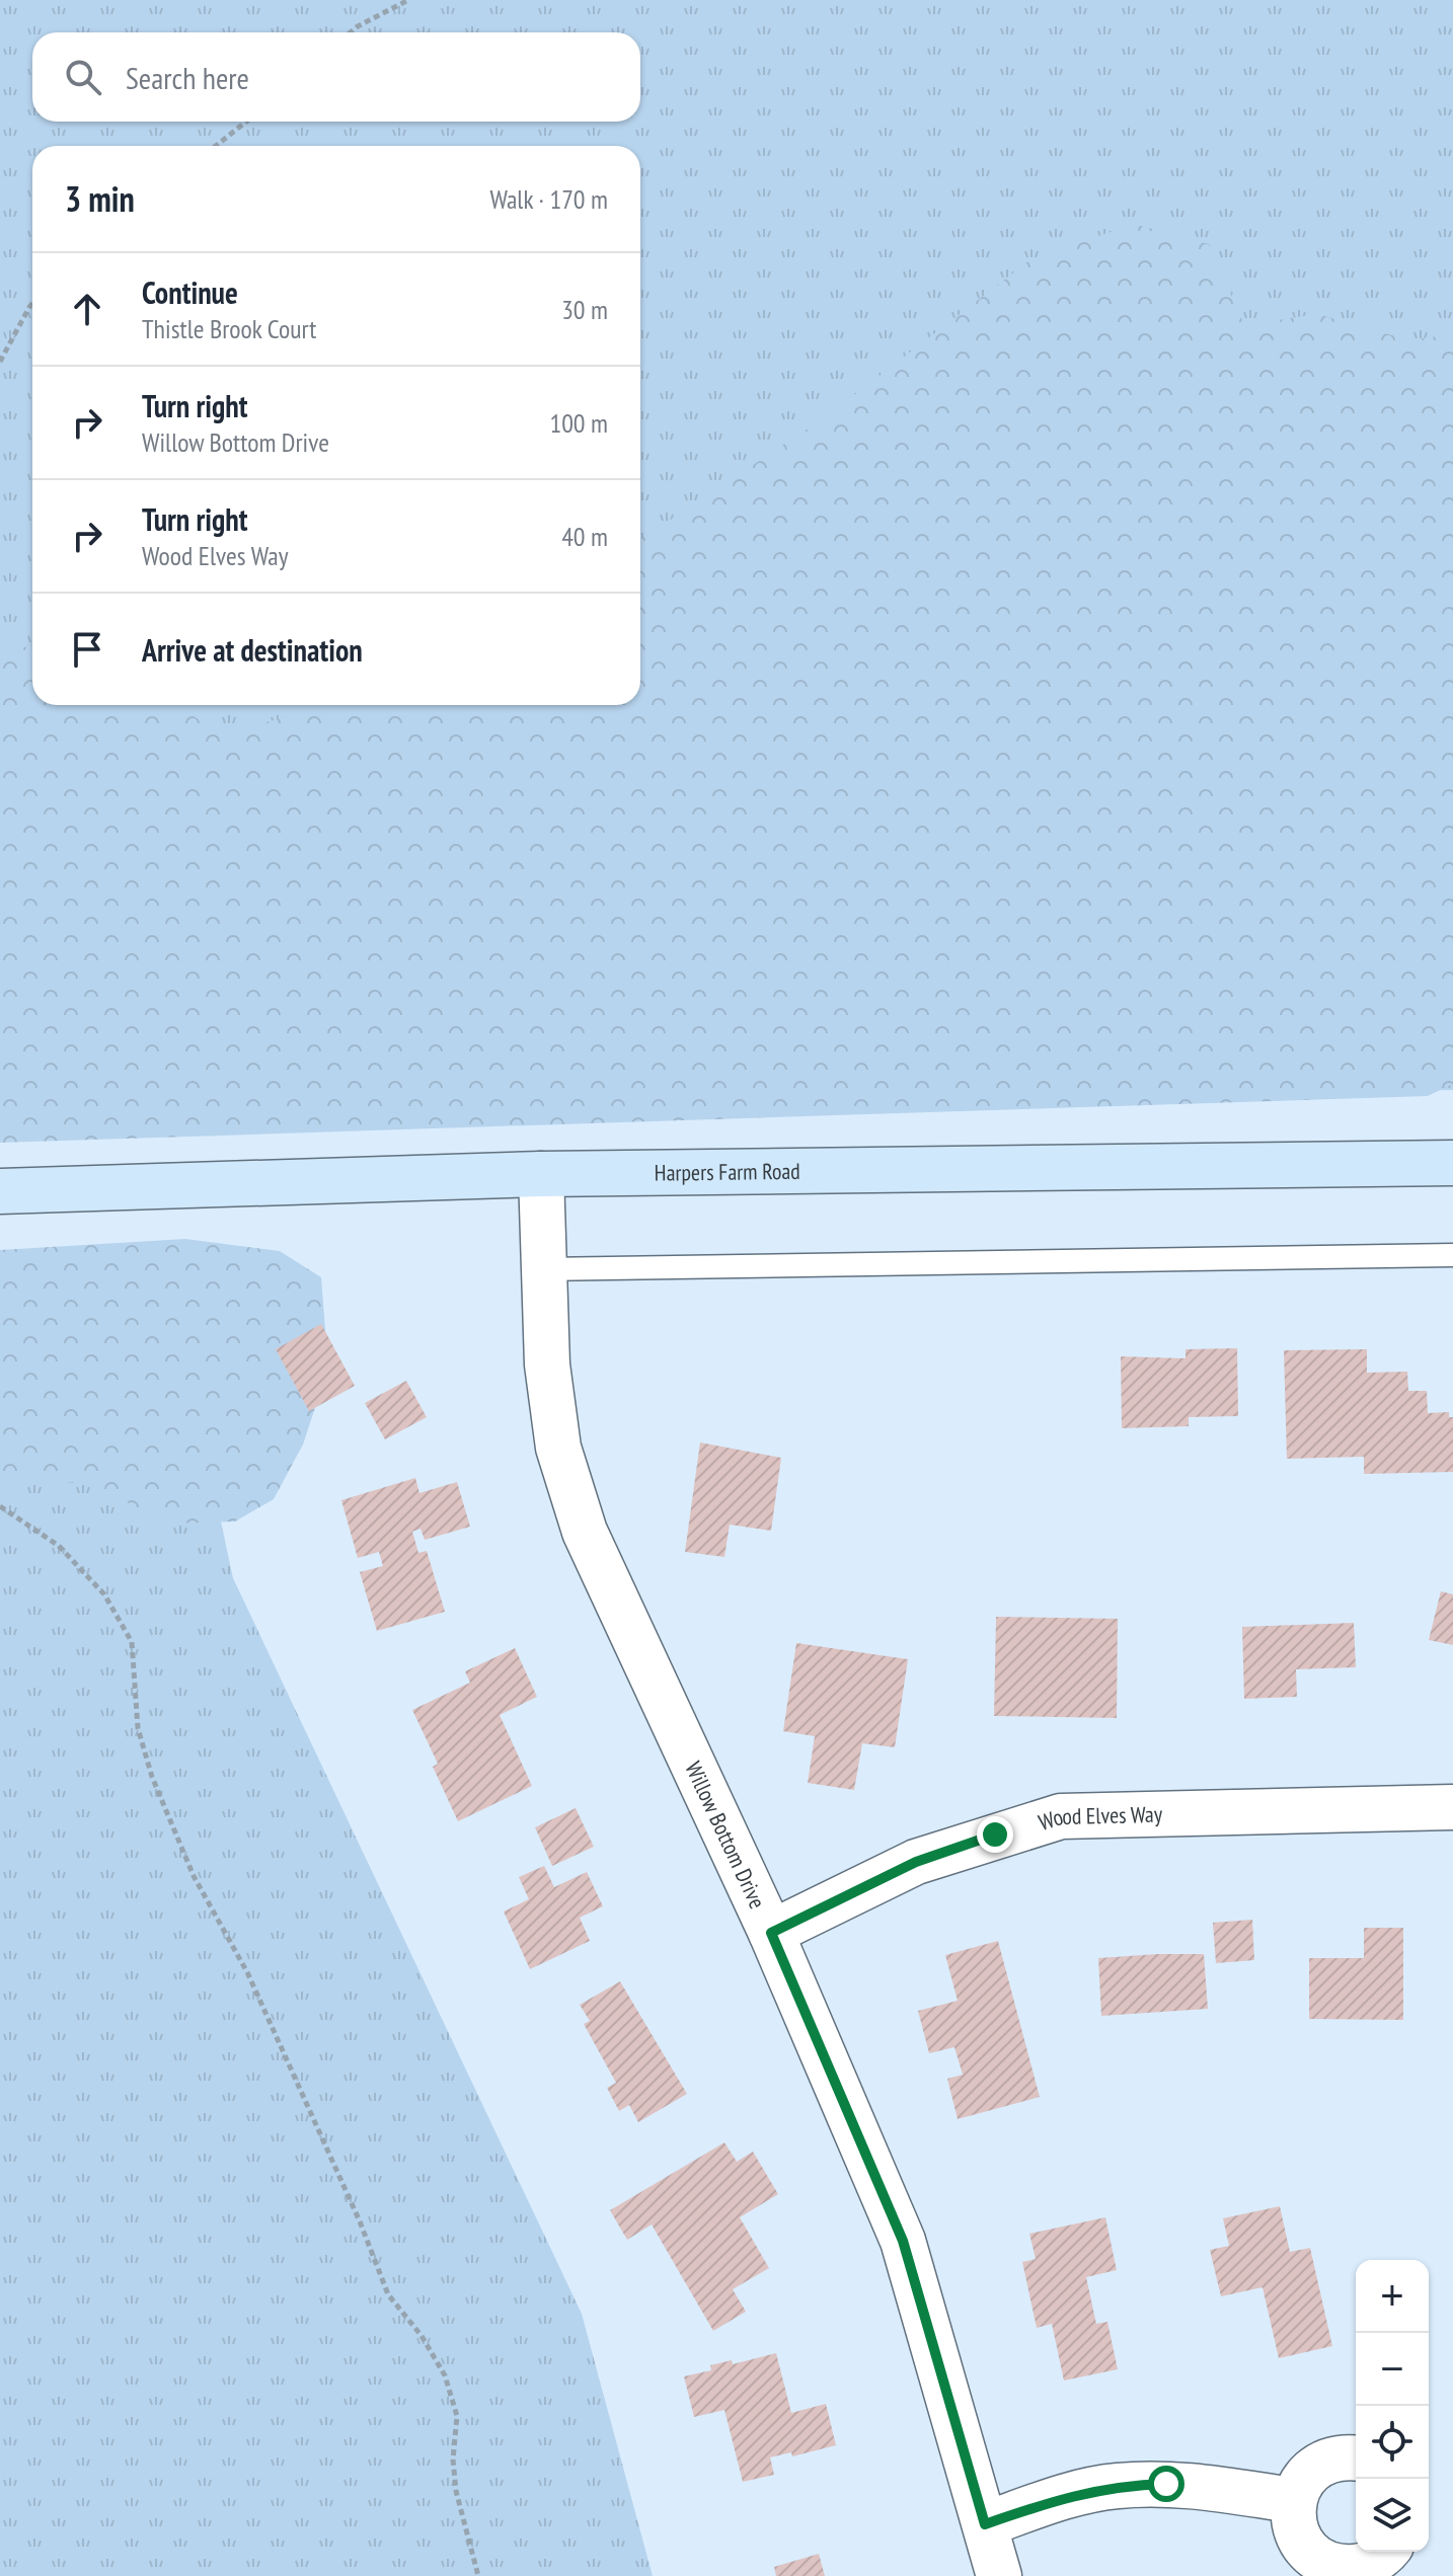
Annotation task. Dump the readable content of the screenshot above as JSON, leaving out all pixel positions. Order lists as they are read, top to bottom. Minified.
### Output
{"streets":{"main road":["Harpers Farm Road"],"street":["Wood Elves Way","Willow Bottom Drive"]},"crossings":[["Harpers Farm Road","Willow Bottom Drive"],["Wood Elves Way","Willow Bottom Drive"]],"page":{"search":"Search here","heading":["3 min","Walk · 170 m"],"list":[["Continue","Thistle Brook Court","30 m"],["Turn right","Willow Bottom Drive","100 m"],["Turn right","Wood Elves Way","40 m"],"Arrive at destination"],"map_buttons":["+","−"]}}
